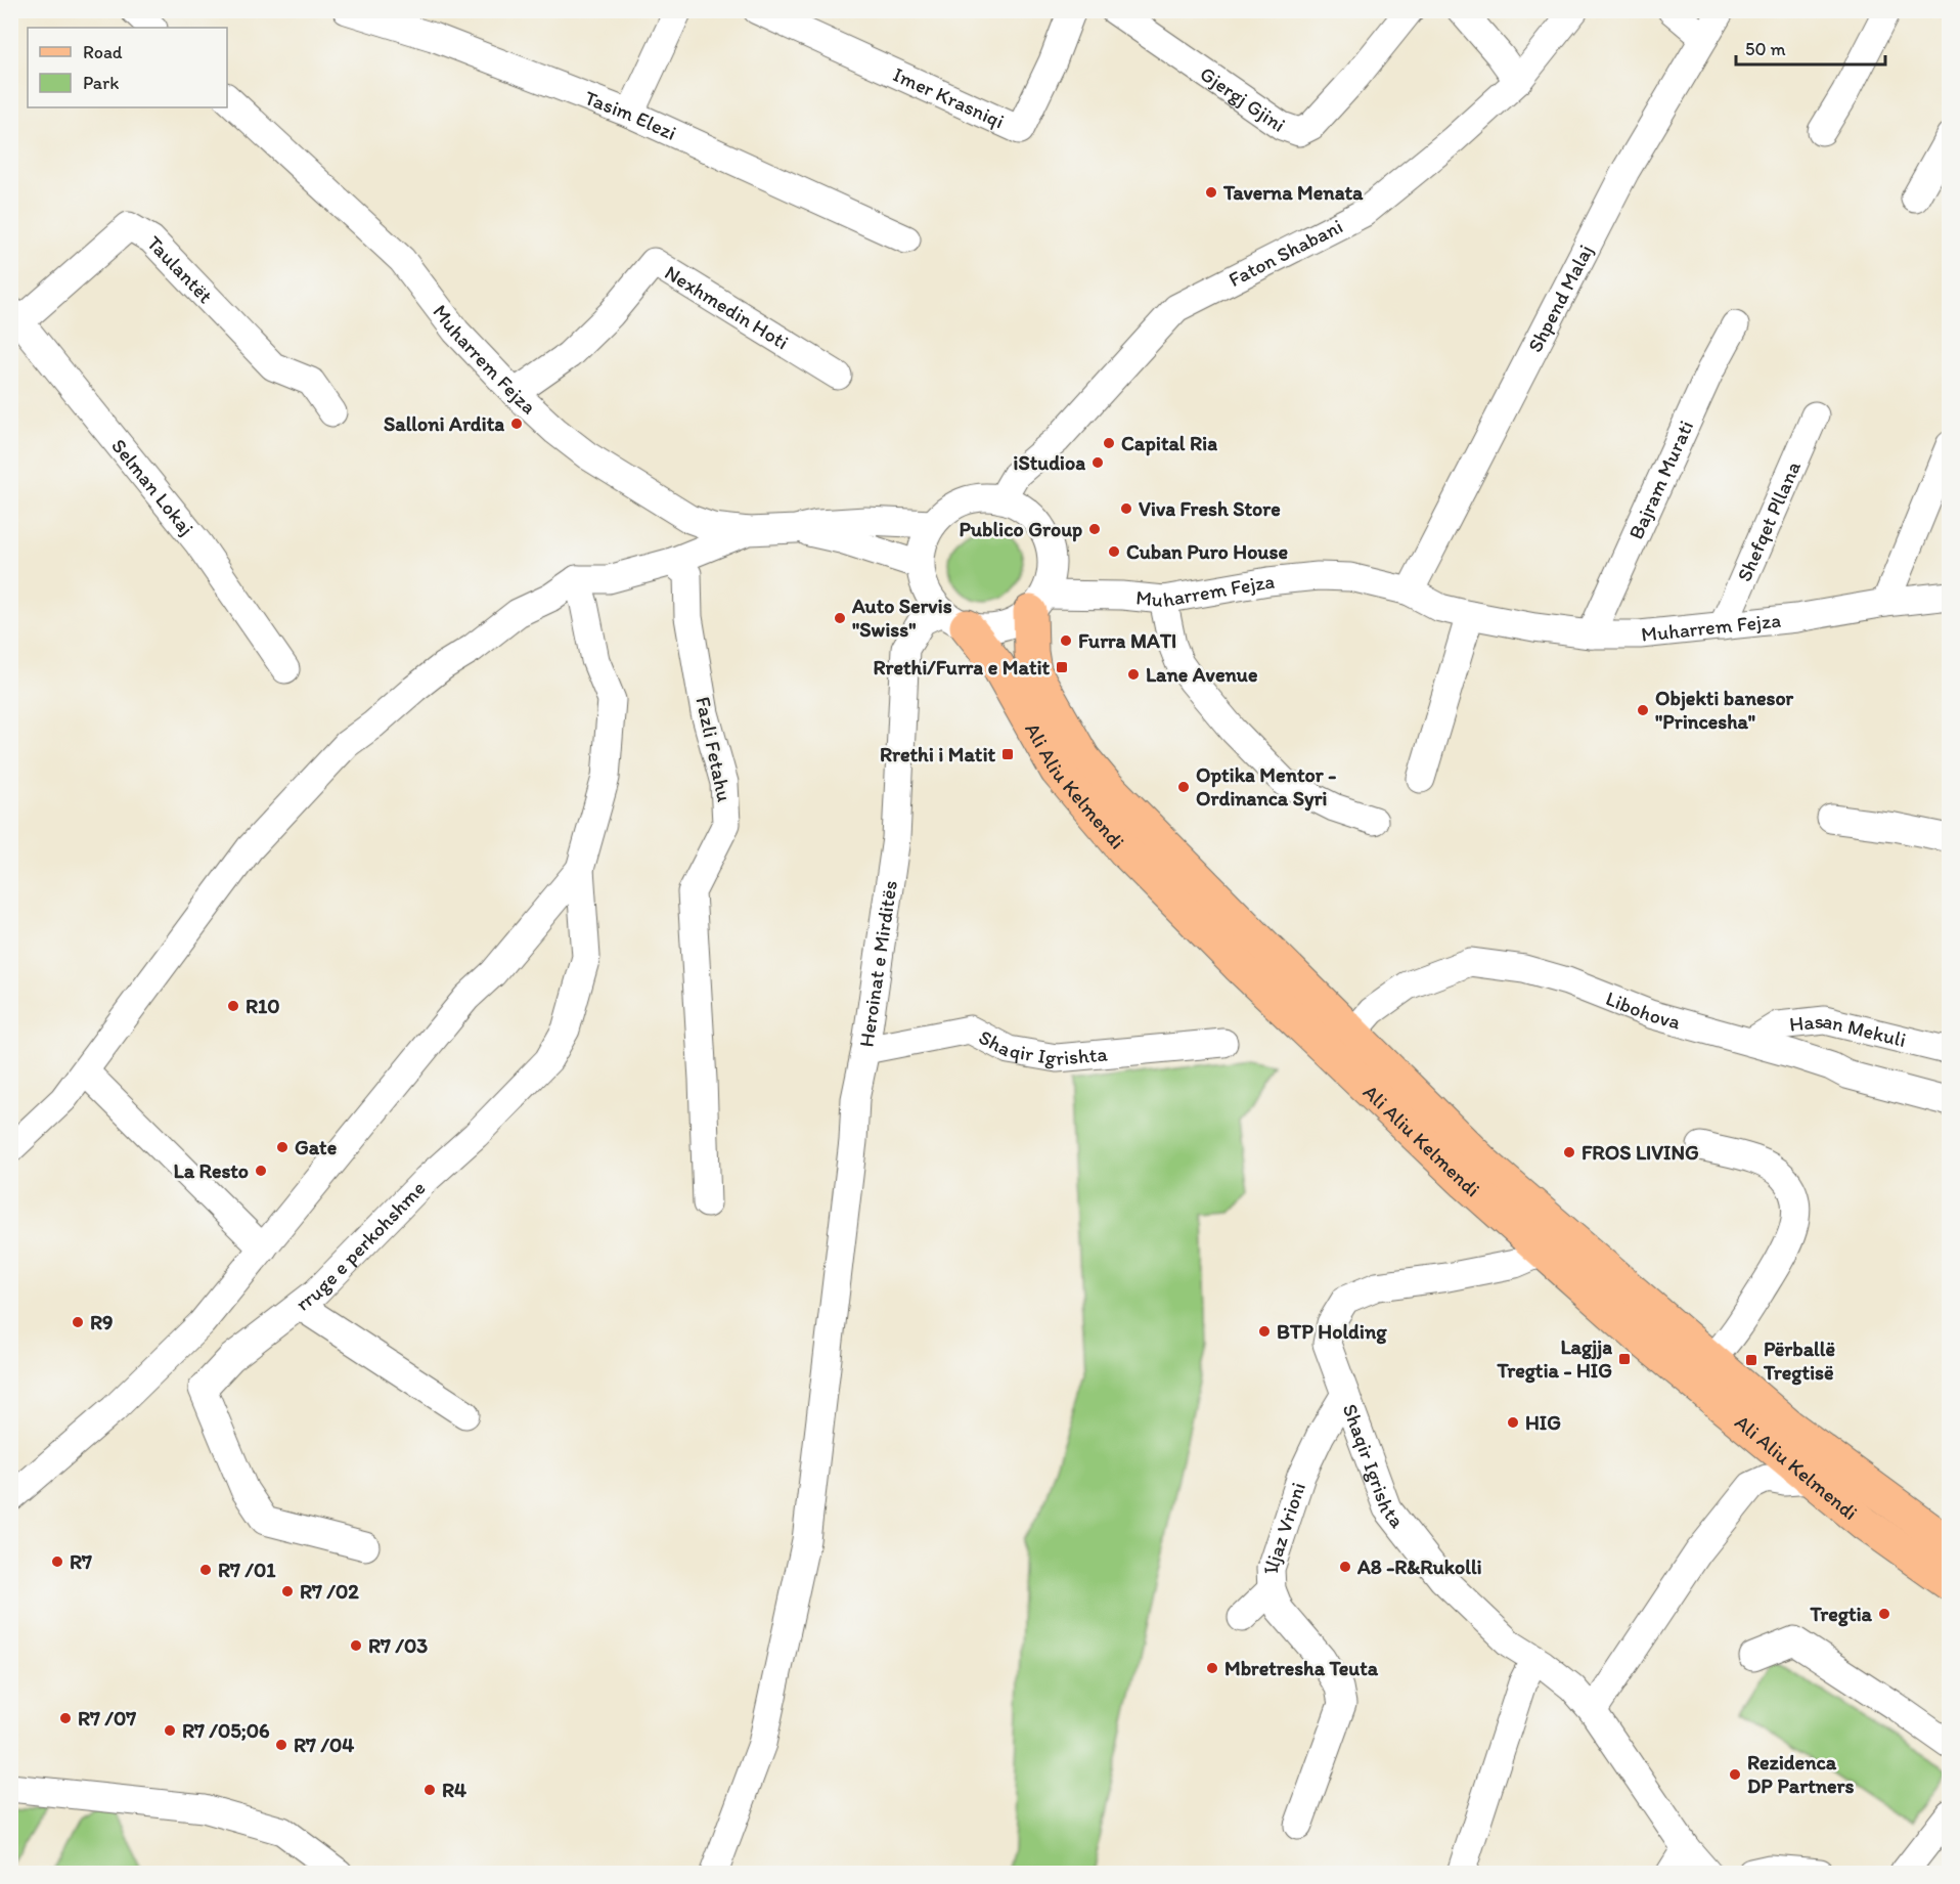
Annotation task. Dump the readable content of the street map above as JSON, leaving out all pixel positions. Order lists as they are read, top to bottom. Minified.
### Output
{"streets":{"main road":["Ali Aliu Kelmendi"],"street":["Imer Krasniqi","Gjergj Gjini","Tasim Elezi","Faton Shabani","Taulantët","Shpend Malaj","Nexhmedin Hoti","Muharrem Fejza","Bajram Murati","Selman Lokaj","Shefqet Pllana","Fazli Fetahu","Heroinat e Mirditës","Libohova","Hasan Mekuli","Shaqir Igrishta","rruge e perkohshme","Iljaz Vrioni"]},"crossings":[["Faton Shabani","Muharrem Fejza"],["Faton Shabani","Ali Aliu Kelmendi"],["Faton Shabani","Heroinat e Mirditës"],["Taulantët","Selman Lokaj"],["Shpend Malaj","Muharrem Fejza"],["Nexhmedin Hoti","Muharrem Fejza"],["Muharrem Fejza","Bajram Murati"],["Muharrem Fejza","Shefqet Pllana"],["Muharrem Fejza","Ali Aliu Kelmendi"],["Muharrem Fejza","Heroinat e Mirditës"],["Ali Aliu Kelmendi","Heroinat e Mirditës"],["Ali Aliu Kelmendi","Libohova"],["Ali Aliu Kelmendi","Shaqir Igrishta"],["Heroinat e Mirditës","Shaqir Igrishta"],["Libohova","Hasan Mekuli"],["Shaqir Igrishta","Iljaz Vrioni"]],"places":{"other":["Taverna Menata","Salloni Ardita","Capital Ria","iStudioa","Viva Fresh Store","Publico Group","Cuban Puro House","Auto Servis \"Swiss\"","Furra MATI","Lane Avenue","Objekti banesor \"Princesha\"","Optika Mentor - Ordinanca Syri","R10","Gate","FROS LIVING","La Resto","R9","BTP Holding","HIG","R7","A8 -R&Rukolli","R7 /01","R7 /02","Tregtia","R7 /03","Mbretresha Teuta","R7 /07","R7 /05;06","R7 /04","Rezidenca DP Partners","R4"],"transit":["Rrethi/Furra e Matit","Rrethi i Matit","Lagjja Tregtia - HIG","Përballë Tregtisë"]},"legend":["Road","Park"],"scale_bar":"50 m"}
